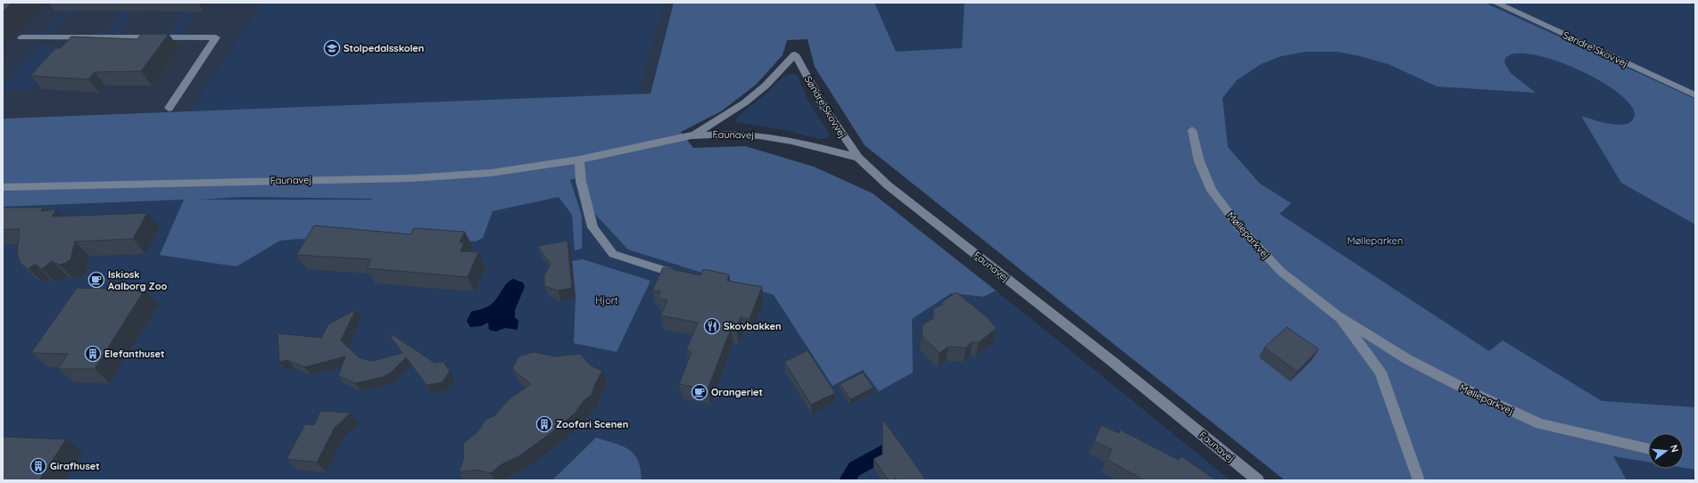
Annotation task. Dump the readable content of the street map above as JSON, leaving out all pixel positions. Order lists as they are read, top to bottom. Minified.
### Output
{"streets":{"street":["Søndre Skovvej","Faunavej","Mølleparkvej"]},"crossings":[["Søndre Skovvej","Faunavej"]],"parks":["Mølleparken","Hjort"],"places":{"school or university":["Stolpedalsskolen"],"cafe":["Iskiosk Aalborg Zoo","Orangeriet"],"restaurant":["Skovbakken"],"building":["Elefanthuset","Zoofari Scenen","Girafhuset"]},"north":"right"}
